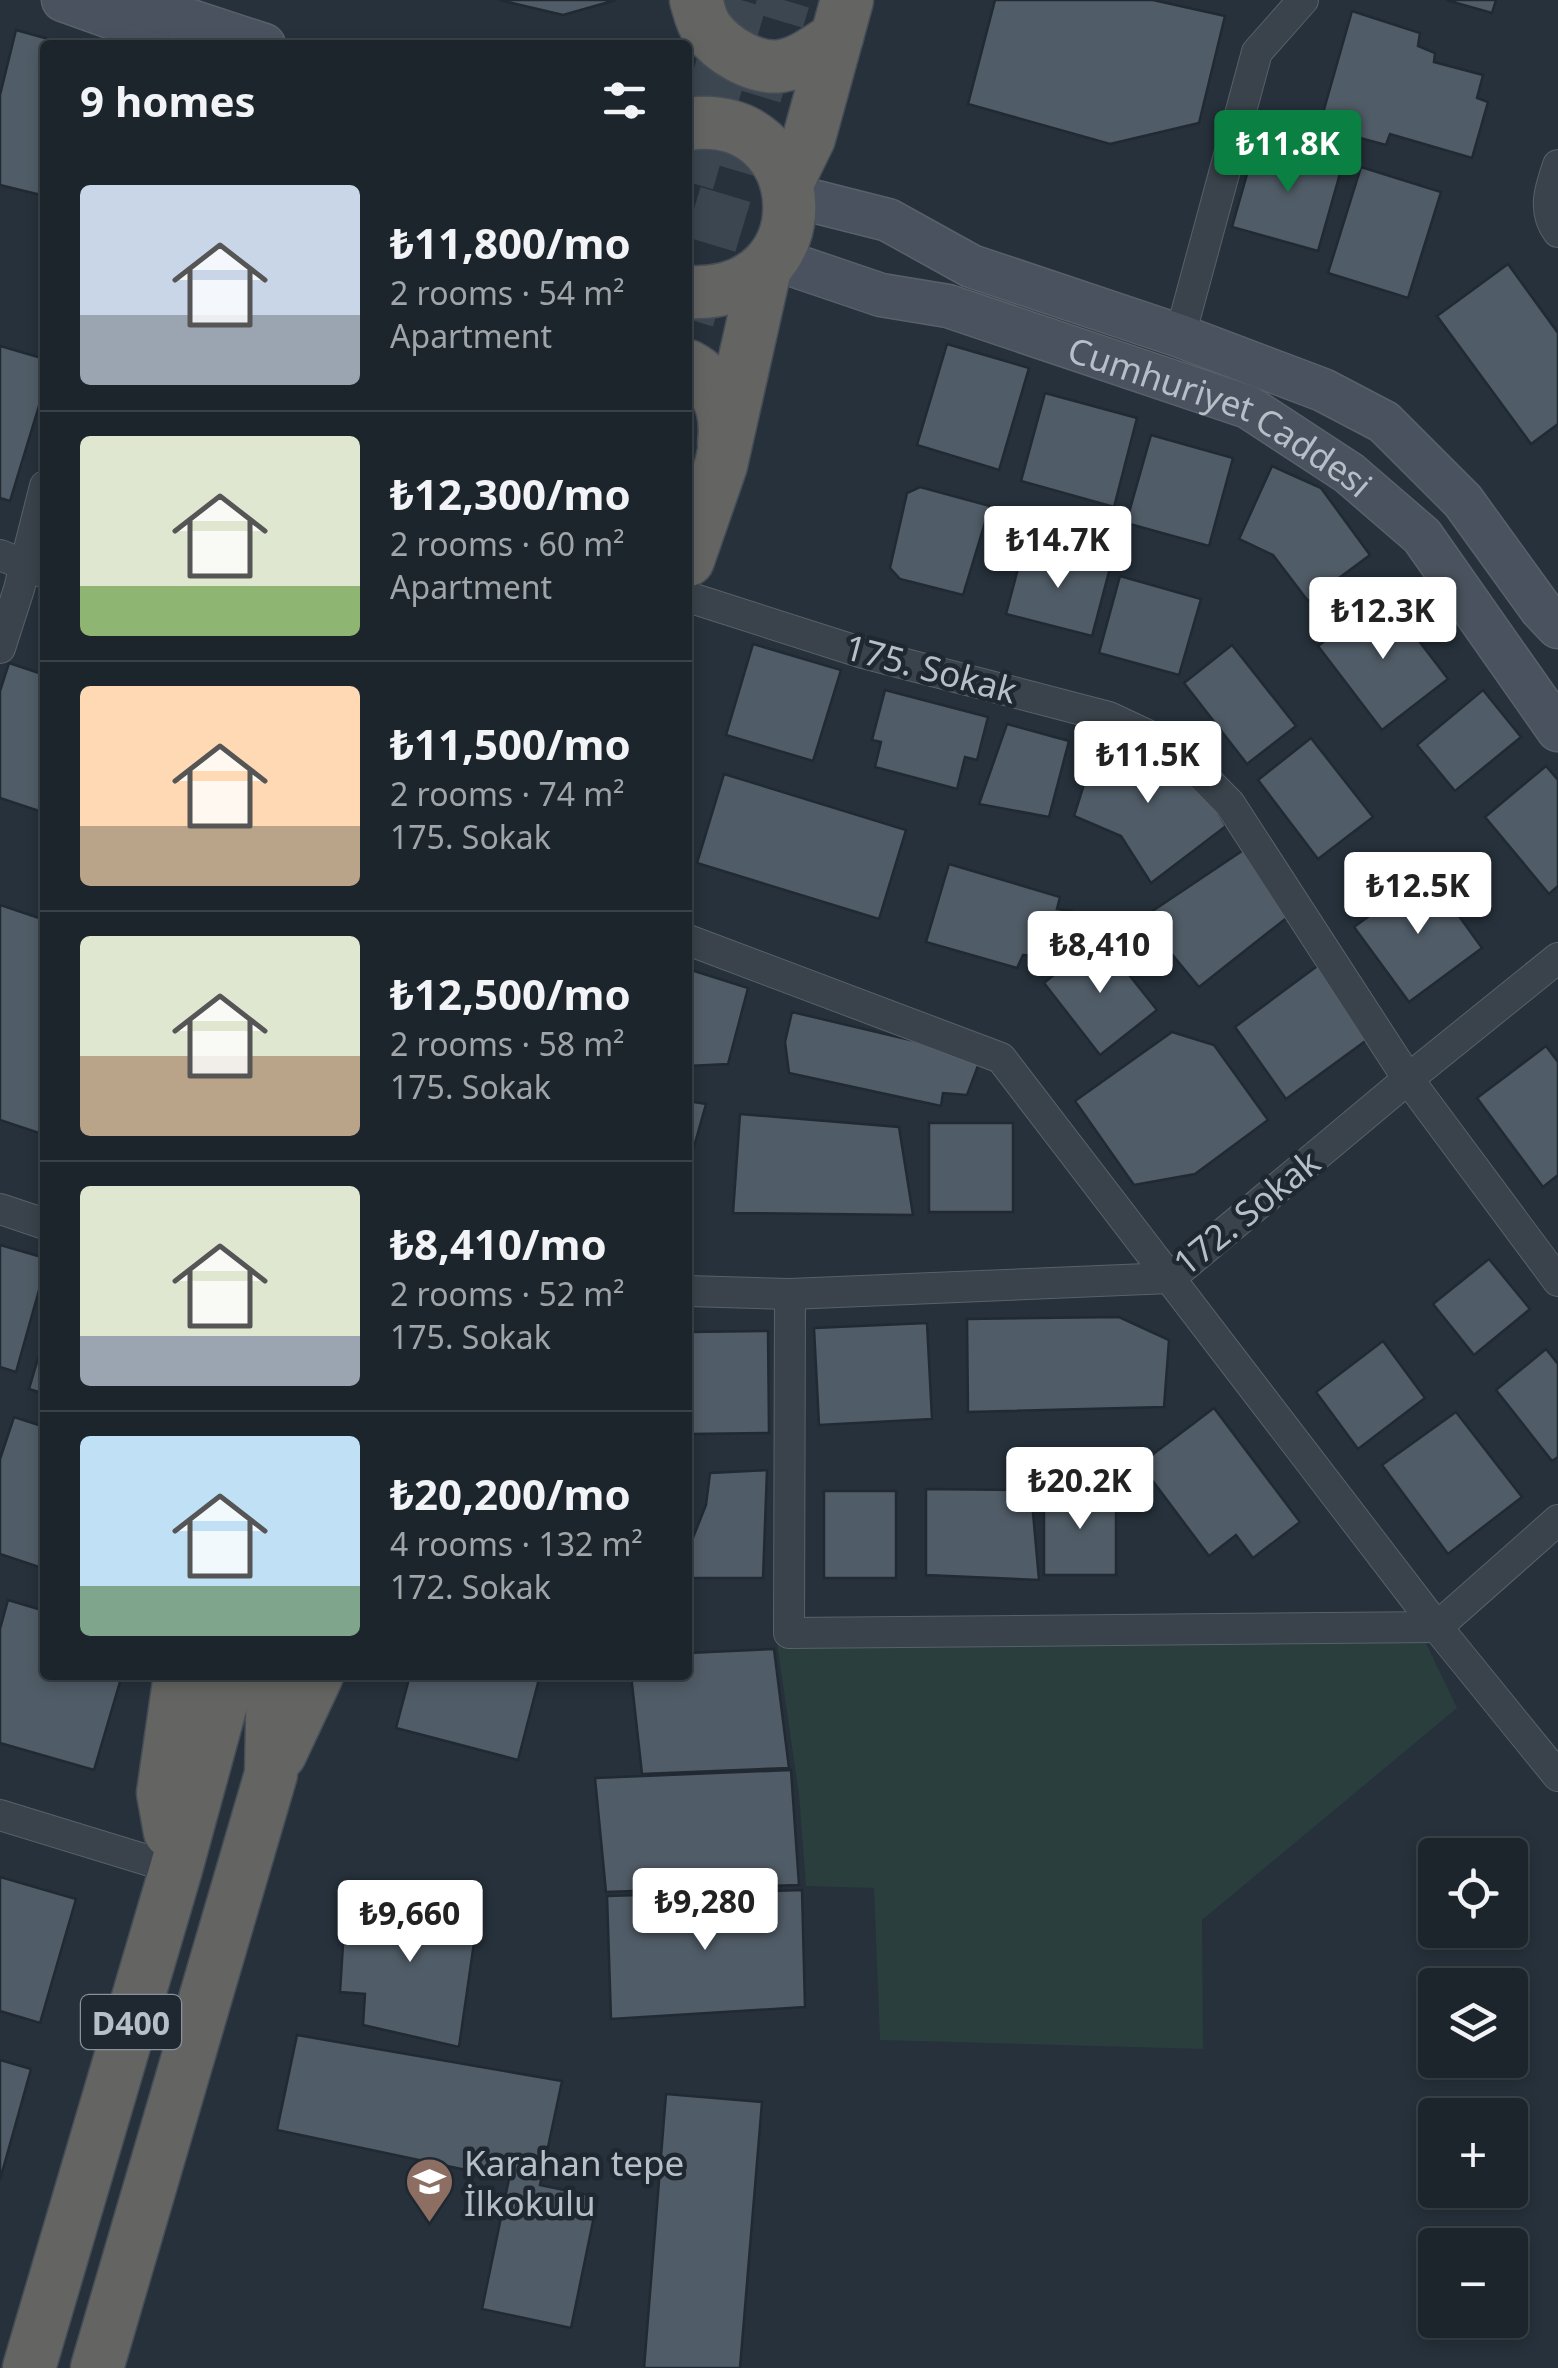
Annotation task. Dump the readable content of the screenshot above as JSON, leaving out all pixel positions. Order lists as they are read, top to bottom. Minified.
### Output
{"streets":{"highway":["D400"],"main road":["Cumhuriyet Caddesi"],"street":["175. Sokak","172. Sokak"]},"crossings":[["175. Sokak","172. Sokak"]],"places":{"school or university":["Karahan tepe İlkokulu"]},"page":{"heading":"9 homes","price":["₺11.8K","₺14.7K","₺12.3K","₺11.5K","₺12.5K","₺8,410","₺20.2K","₺9,280","₺9,660"],"list":[{"name":"₺11,800/mo","note":"2 rooms · 54 m² · Apartment"},{"name":"₺12,300/mo","note":"2 rooms · 60 m² · Apartment"},{"name":"₺11,500/mo","note":"2 rooms · 74 m² · 175. Sokak"},{"name":"₺12,500/mo","note":"2 rooms · 58 m² · 175. Sokak"},{"name":"₺8,410/mo","note":"2 rooms · 52 m² · 175. Sokak"},{"name":"₺20,200/mo","note":"4 rooms · 132 m² · 172. Sokak"}],"map_buttons":["+","−"]}}
